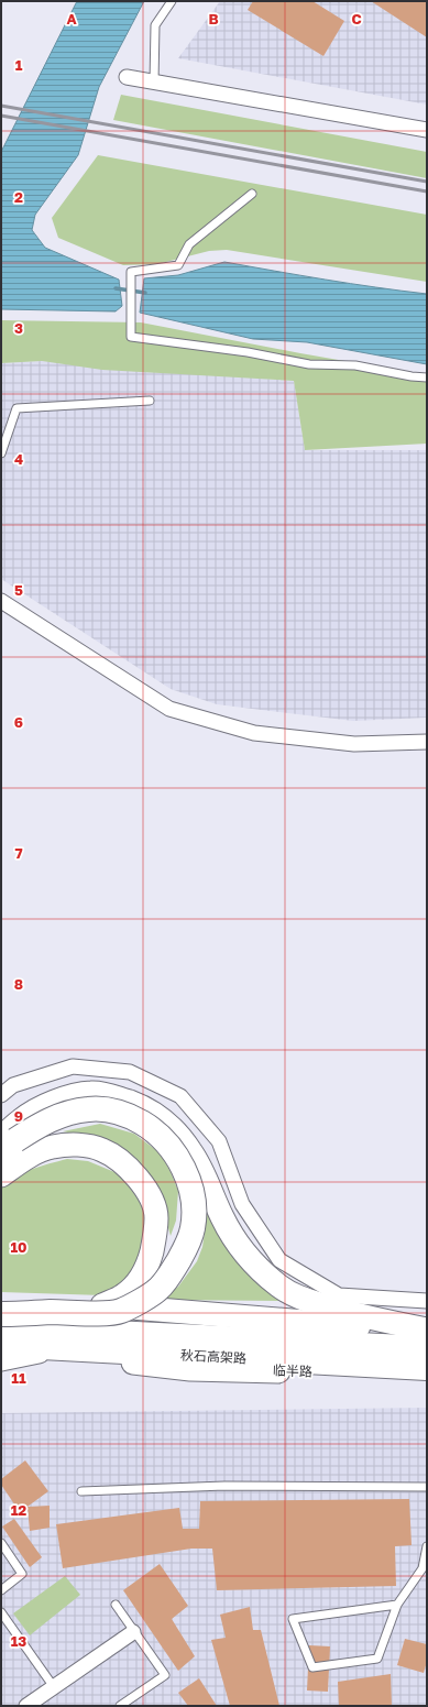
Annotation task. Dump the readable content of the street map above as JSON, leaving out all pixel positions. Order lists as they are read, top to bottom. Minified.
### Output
{"streets":{"highway":["秋石高架路"],"main road":["临半路"]},"grid":{"columns":["A","B","C"],"rows":["1","2","3","4","5","6","7","8","9","10","11","12","13"]}}
